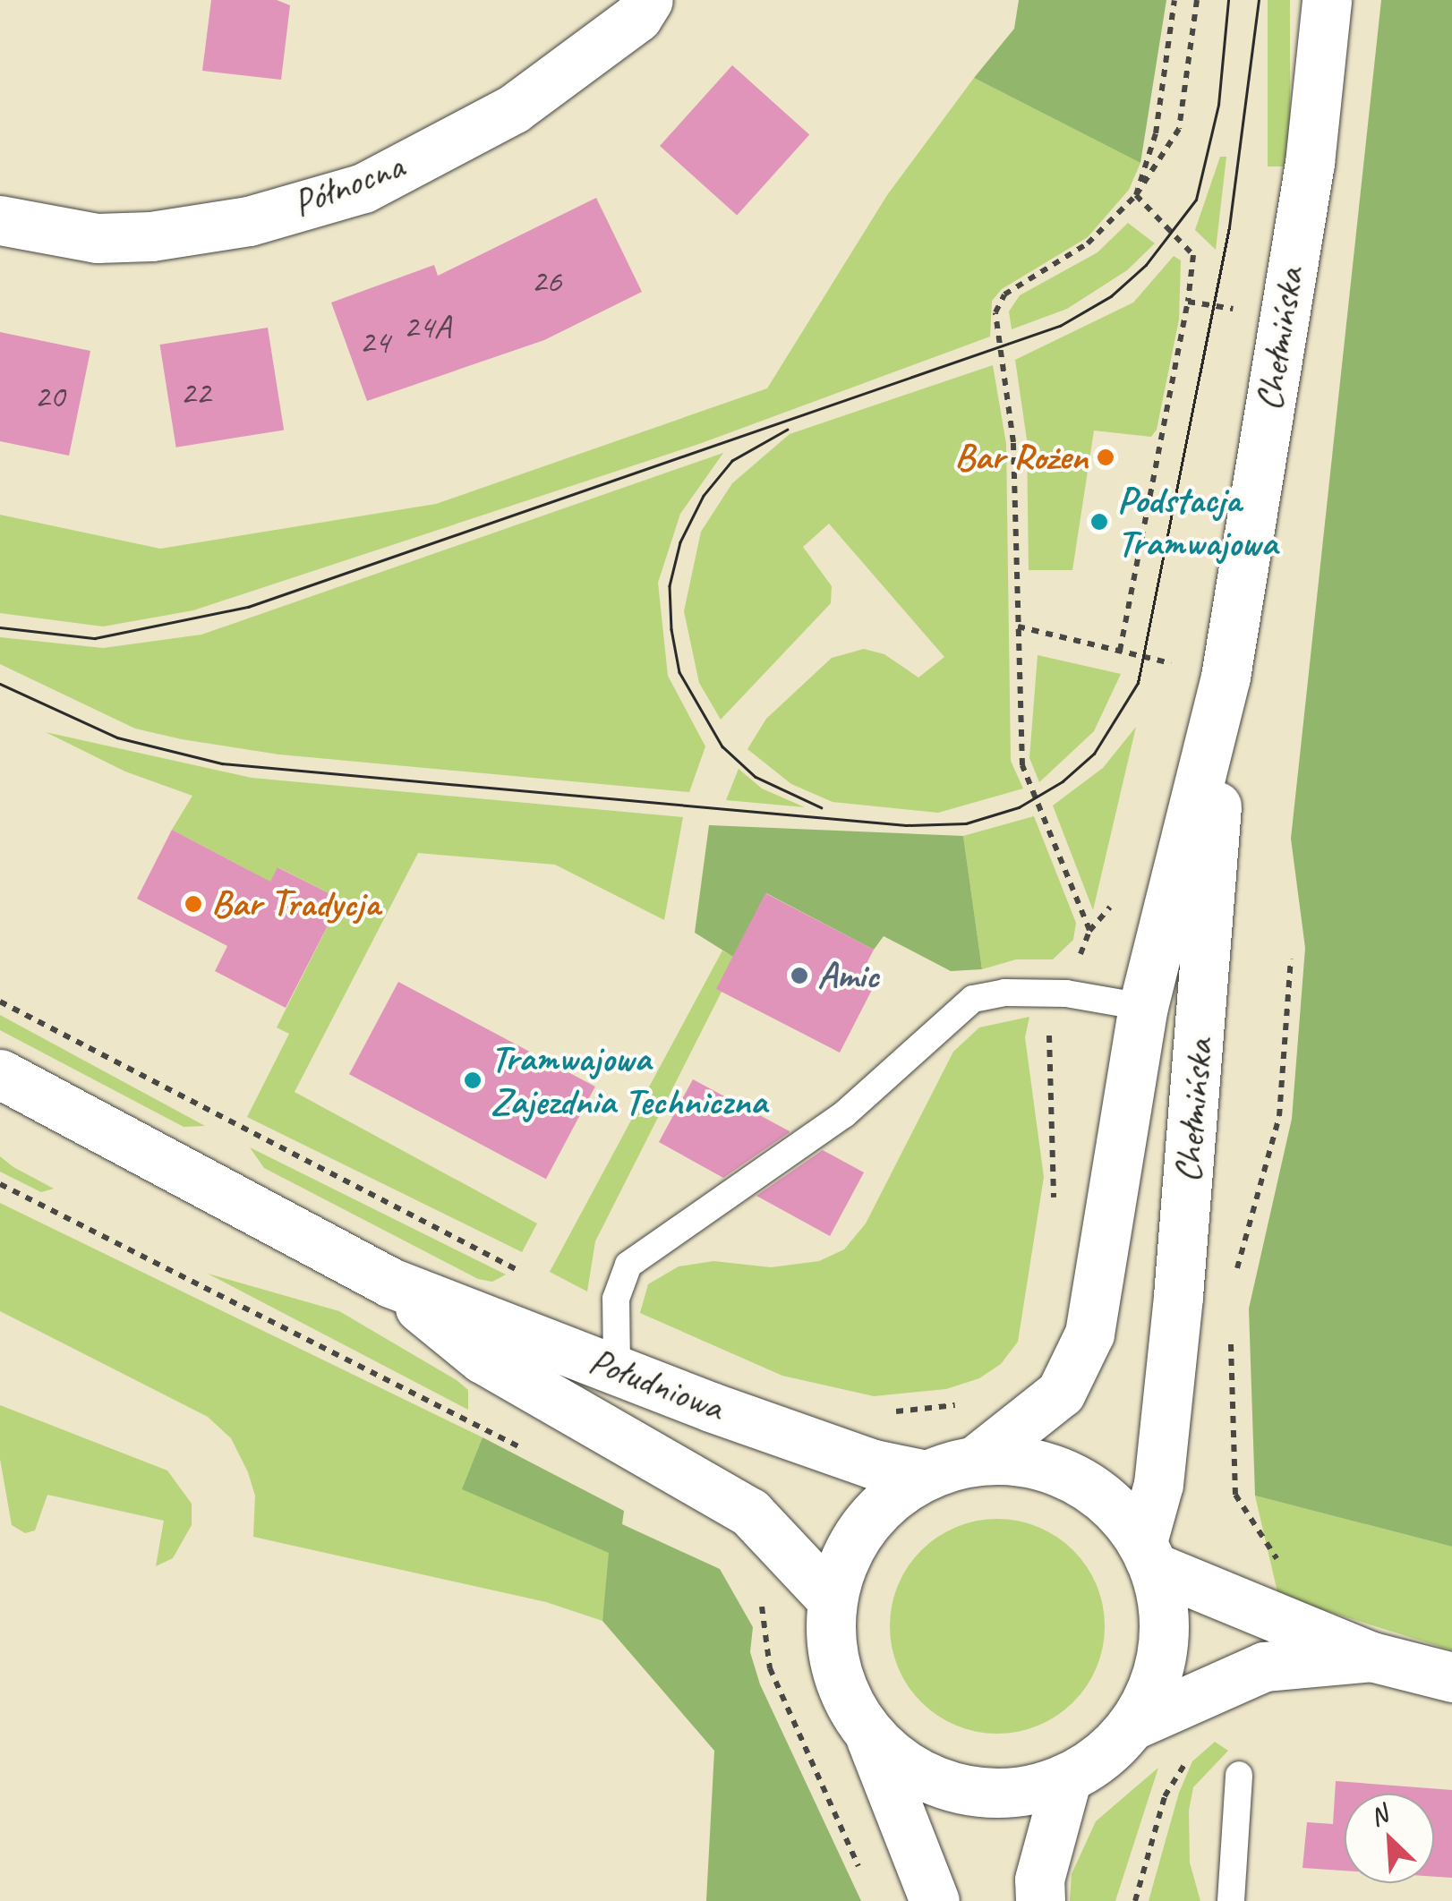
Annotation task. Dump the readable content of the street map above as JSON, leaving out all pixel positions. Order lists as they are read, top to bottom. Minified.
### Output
{"streets":{"main road":["Północna","Chełmińska","Południowa"]},"places":["Bar Rożen","Podstacja Tramwajowa","Bar Tradycja","Amic","Tramwajowa Zajezdnia Techniczna"],"house_numbers":["26","24A","24","22","20"],"north":"top left"}
